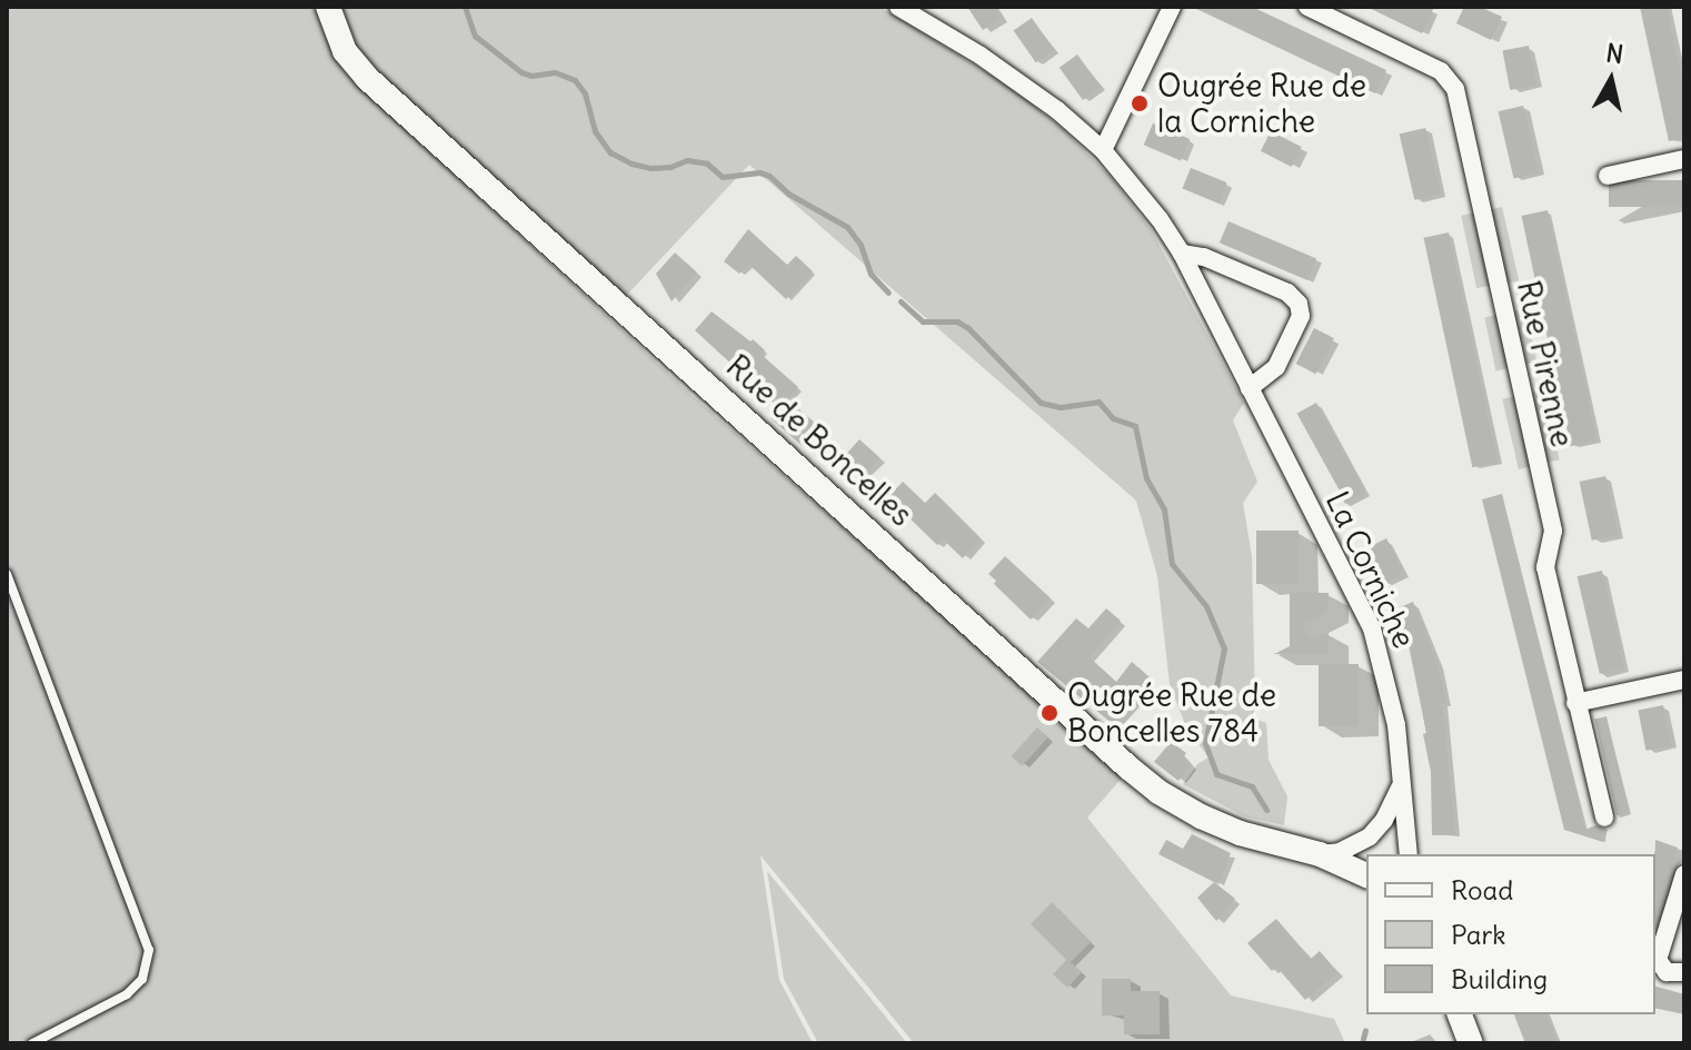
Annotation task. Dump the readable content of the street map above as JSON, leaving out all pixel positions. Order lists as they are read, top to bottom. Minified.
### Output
{"streets":{"main road":["Rue de Boncelles"],"street":["Rue Pirenne","La Corniche"]},"places":["Ougrée Rue de la Corniche","Ougrée Rue de Boncelles 784"],"legend":["Road","Park","Building"],"north":"top"}
